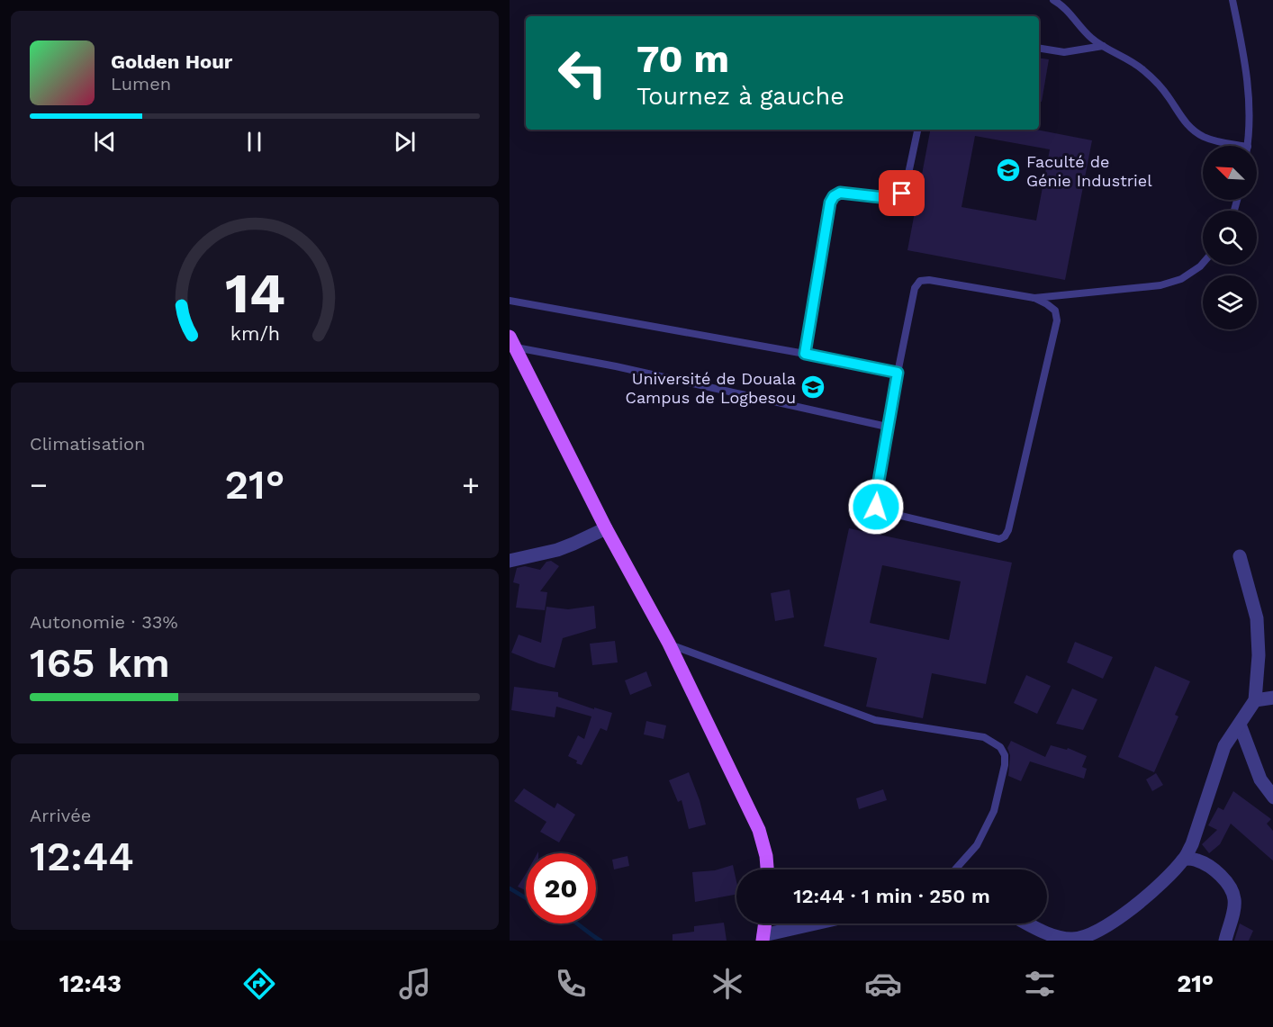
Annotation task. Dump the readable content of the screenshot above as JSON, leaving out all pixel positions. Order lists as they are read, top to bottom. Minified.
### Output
{"places":{"school or university":["Faculté de Génie Industriel","Université de Douala Campus de Logbesou"]},"north":"top left","page":{"turn":["70 m","Tournez à gauche"],"song":["Golden Hour","Lumen"],"tile":["Climatisation",["Autonomie · 33%","165 km"],["Arrivée","12:44"]],"heat":["−","21°","+"],"limit":"20","trip":"12:44 · 1 min · 250 m","tabs":["12:43","21°"],"gauge":["14","km/h"]}}
